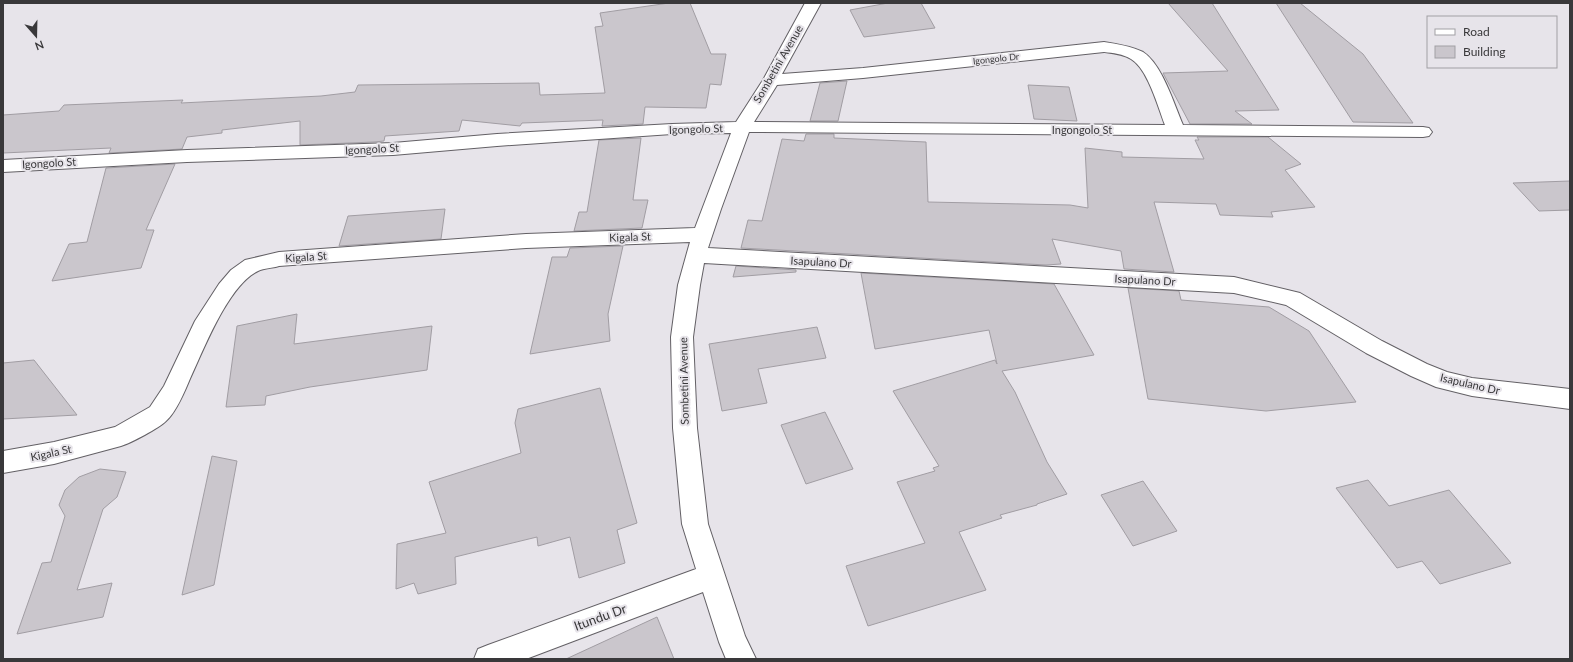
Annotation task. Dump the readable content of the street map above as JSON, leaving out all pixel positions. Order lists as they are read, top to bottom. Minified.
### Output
{"streets":{"street":["Igongolo Dr","Sombetini Avenue","Igongolo St","Ingongolo St","Kigala St","Isapulano Dr","Itundu Dr"]},"crossings":[["Igongolo Dr","Sombetini Avenue"],["Igongolo Dr","Ingongolo St"],["Sombetini Avenue","Igongolo St"],["Sombetini Avenue","Ingongolo St"],["Sombetini Avenue","Kigala St"],["Sombetini Avenue","Isapulano Dr"],["Sombetini Avenue","Itundu Dr"],["Igongolo St","Ingongolo St"],["Kigala St","Isapulano Dr"]],"legend":["Road","Building"],"north":"bottom"}
